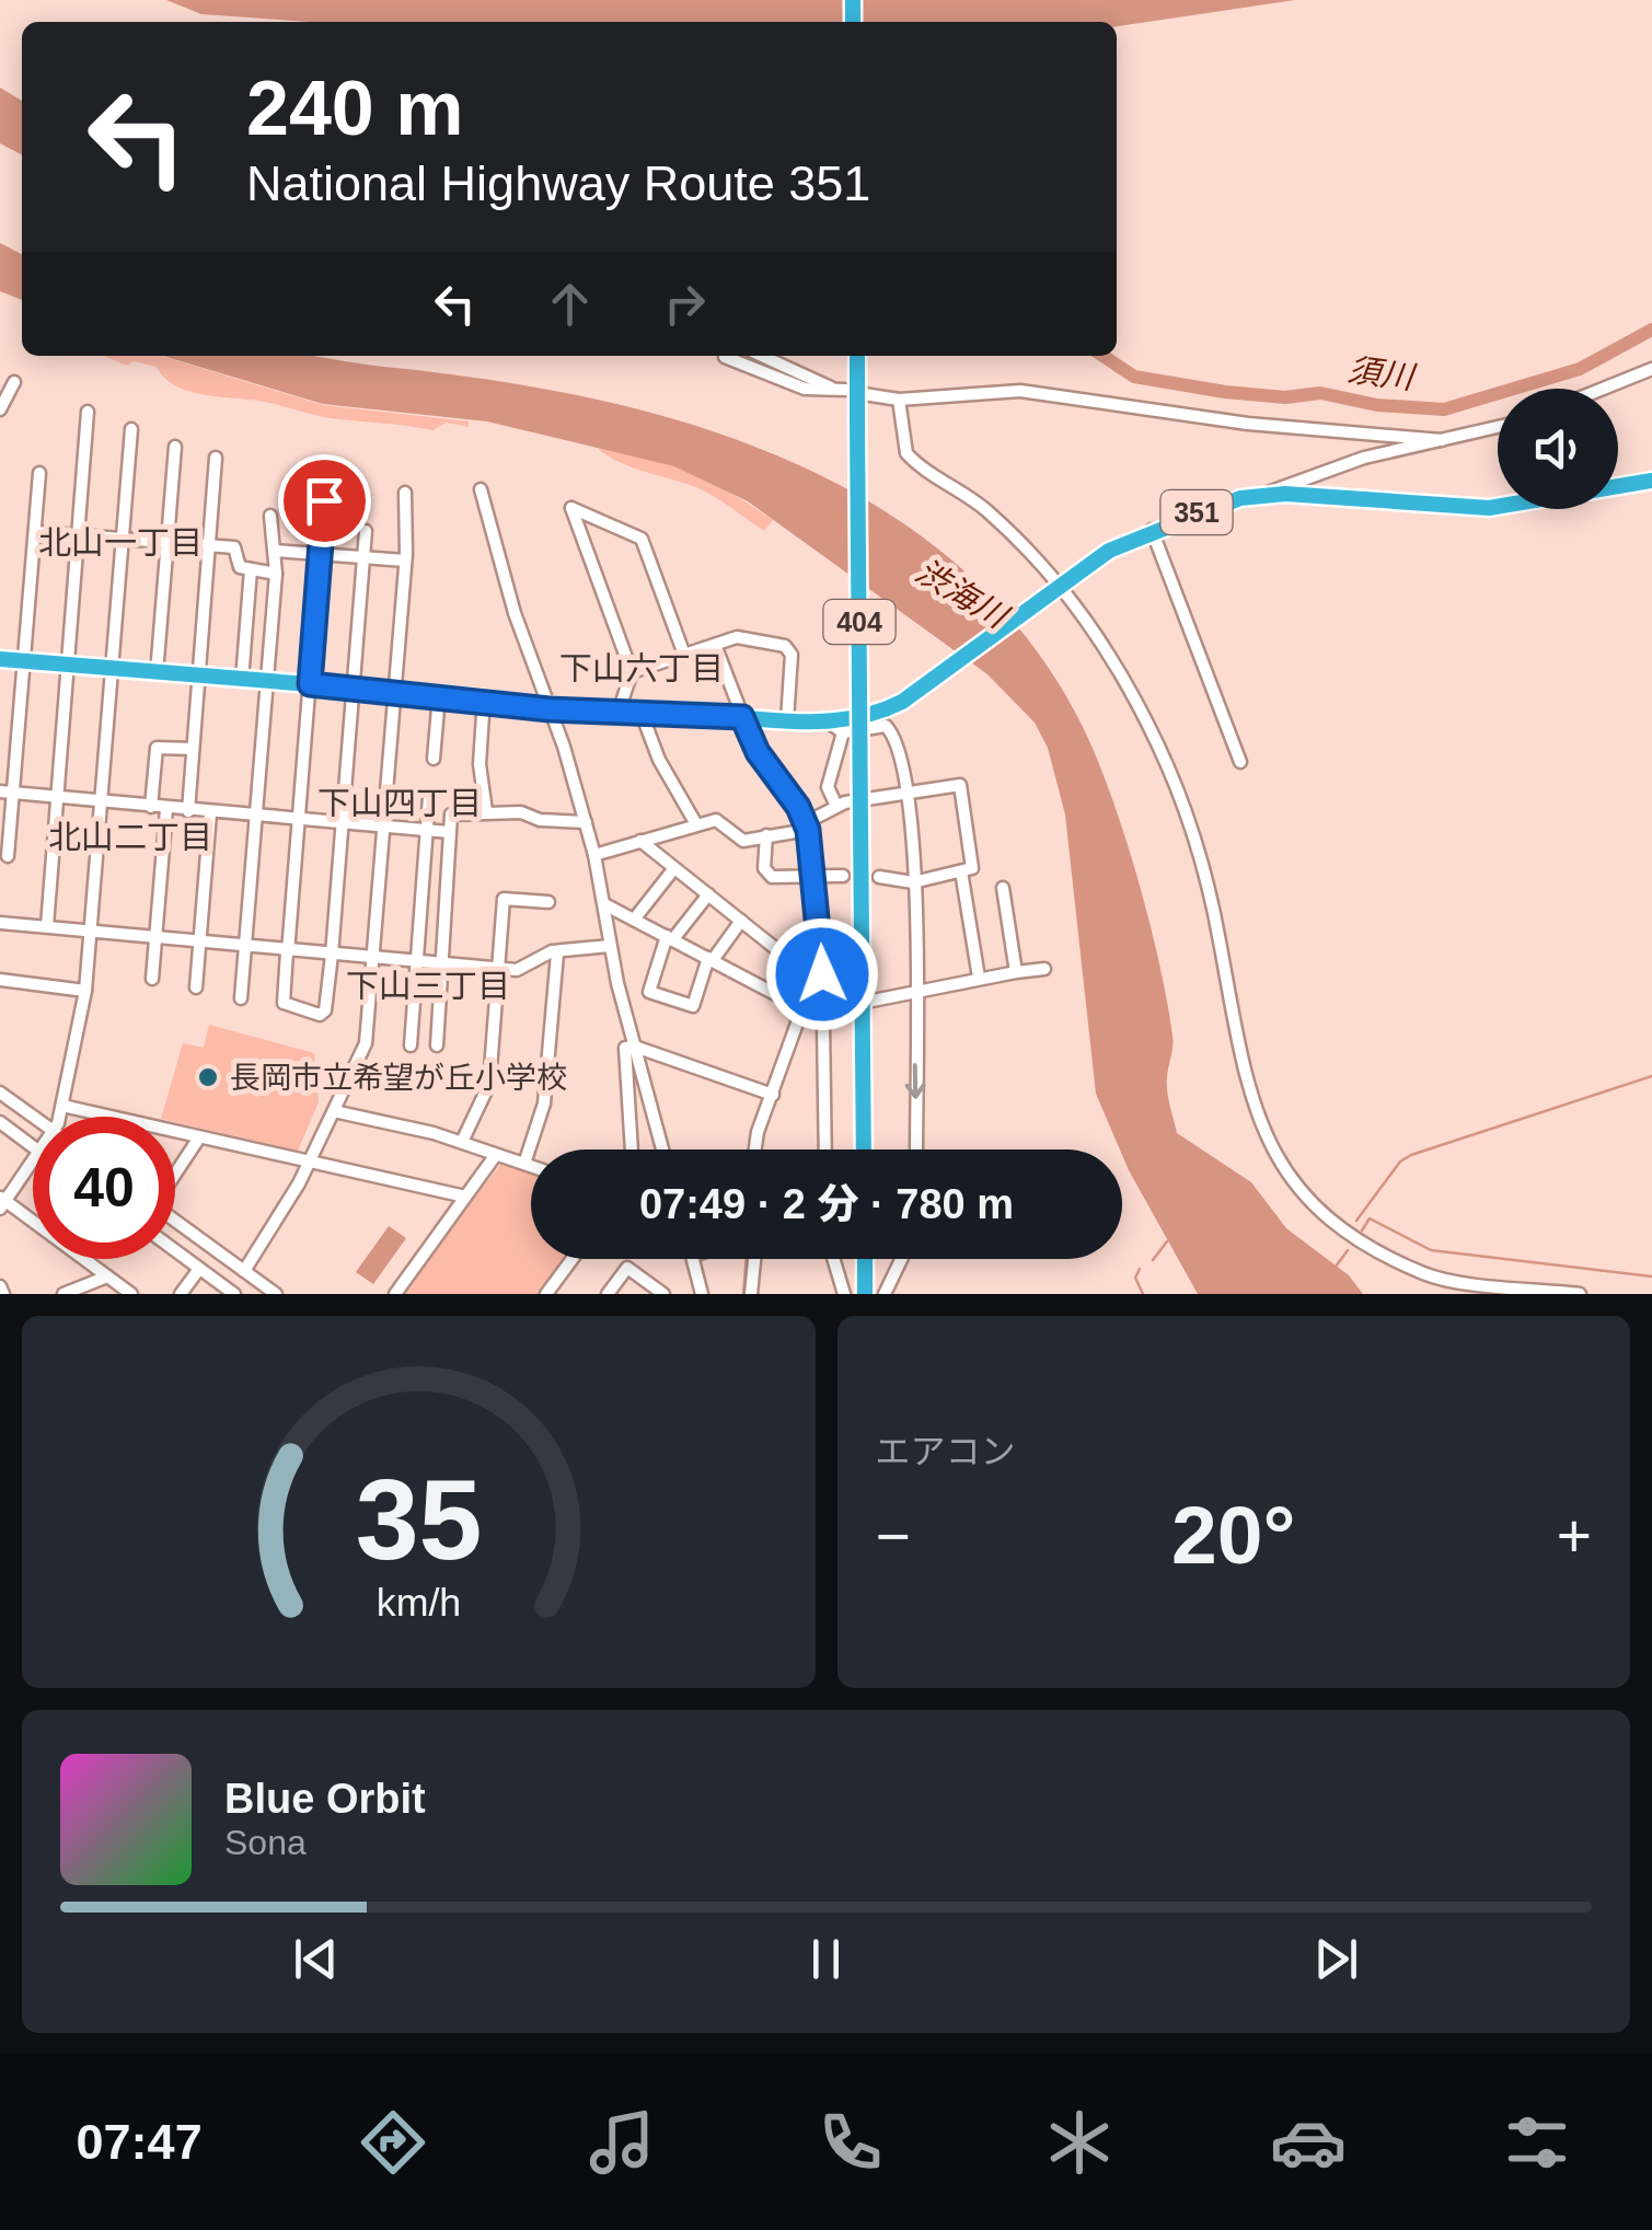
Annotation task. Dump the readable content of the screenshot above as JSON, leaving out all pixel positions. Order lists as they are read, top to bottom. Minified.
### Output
{"streets":{"highway":["351","404"]},"districts":["北山一丁目","下山六丁目","下山四丁目","北山二丁目","下山三丁目"],"water":["須川","渋海川"],"places":["長岡市立希望が丘小学校"],"page":{"turn":["240 m","National Highway Route 351"],"limit":"40","trip":"07:49 · 2 分 · 780 m","tile":"エアコン","heat":["−","20°","+"],"song":["Blue Orbit","Sona"],"tabs":"07:47","gauge":["35","km/h"]}}
